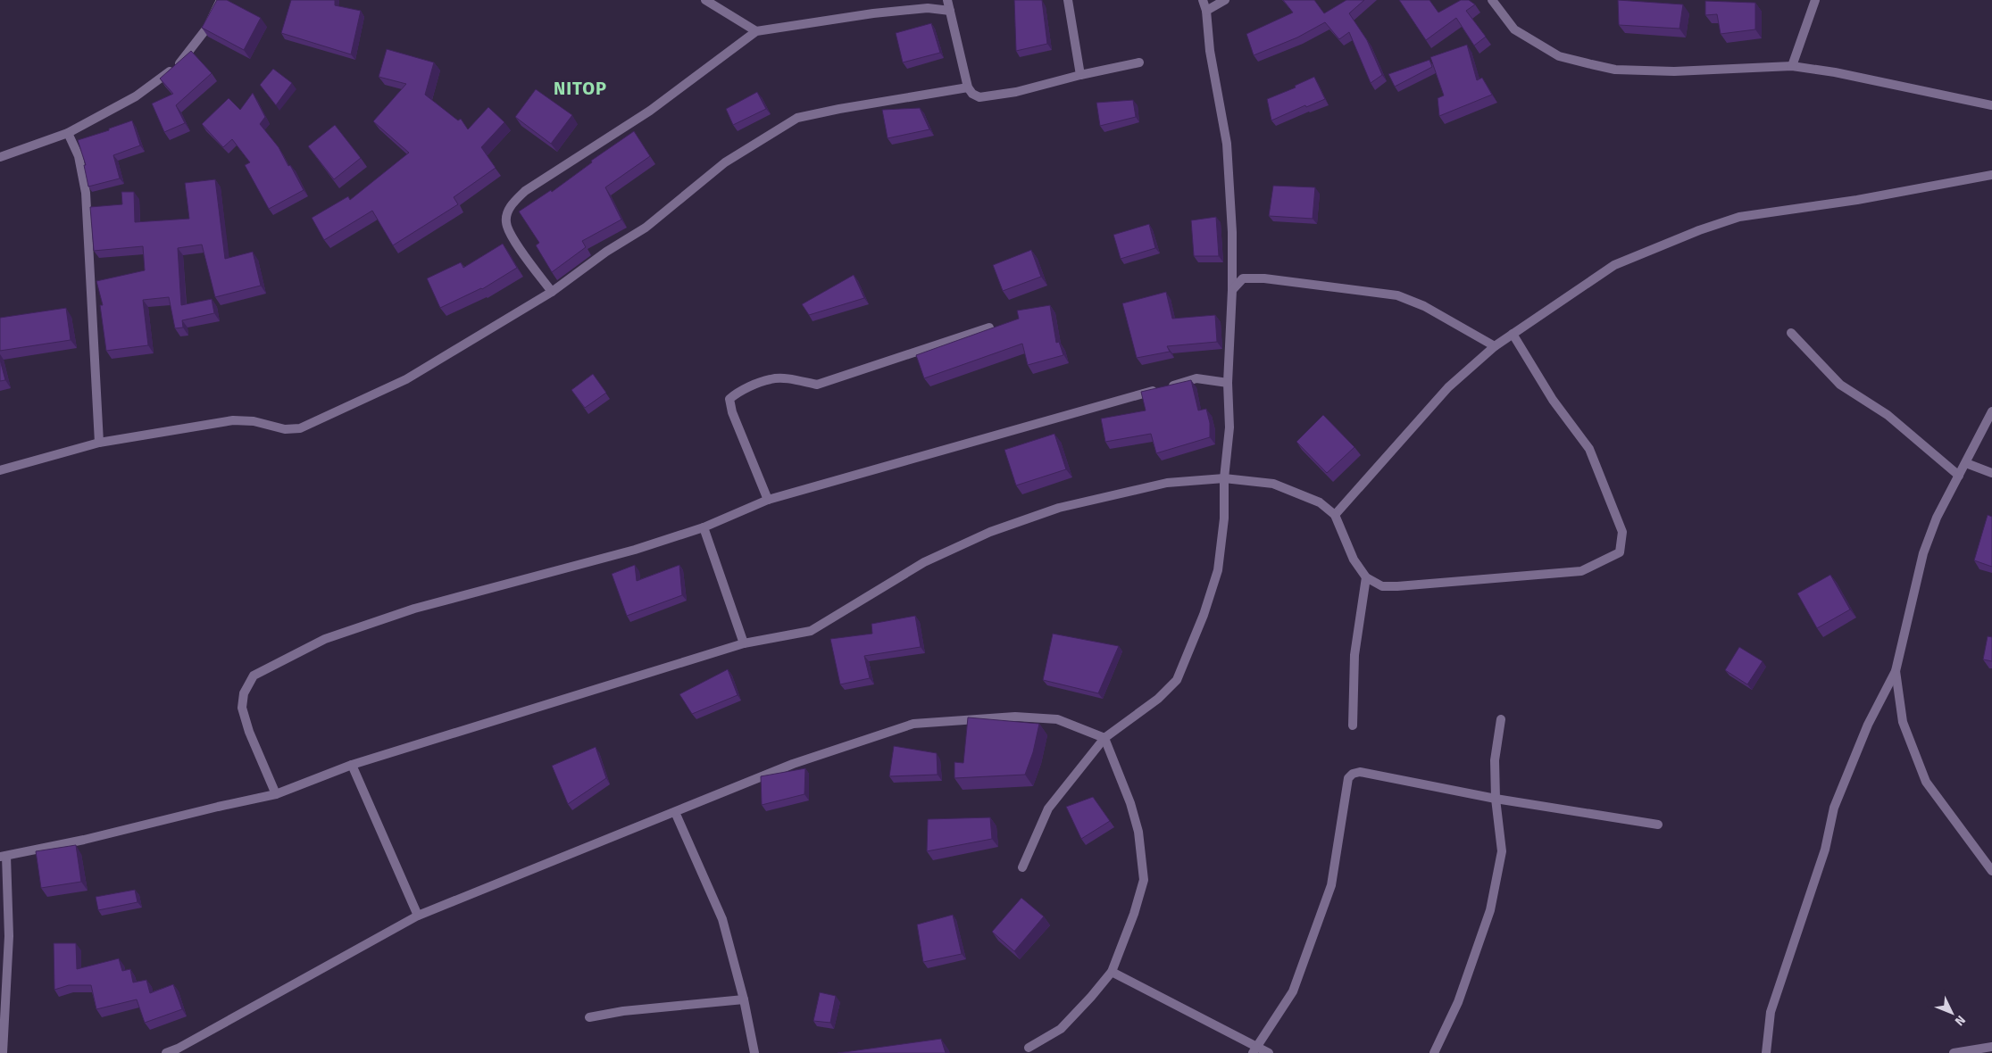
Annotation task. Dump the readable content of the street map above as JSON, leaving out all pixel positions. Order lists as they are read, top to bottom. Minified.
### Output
{"districts":["NITOP"],"north":"bottom right"}
